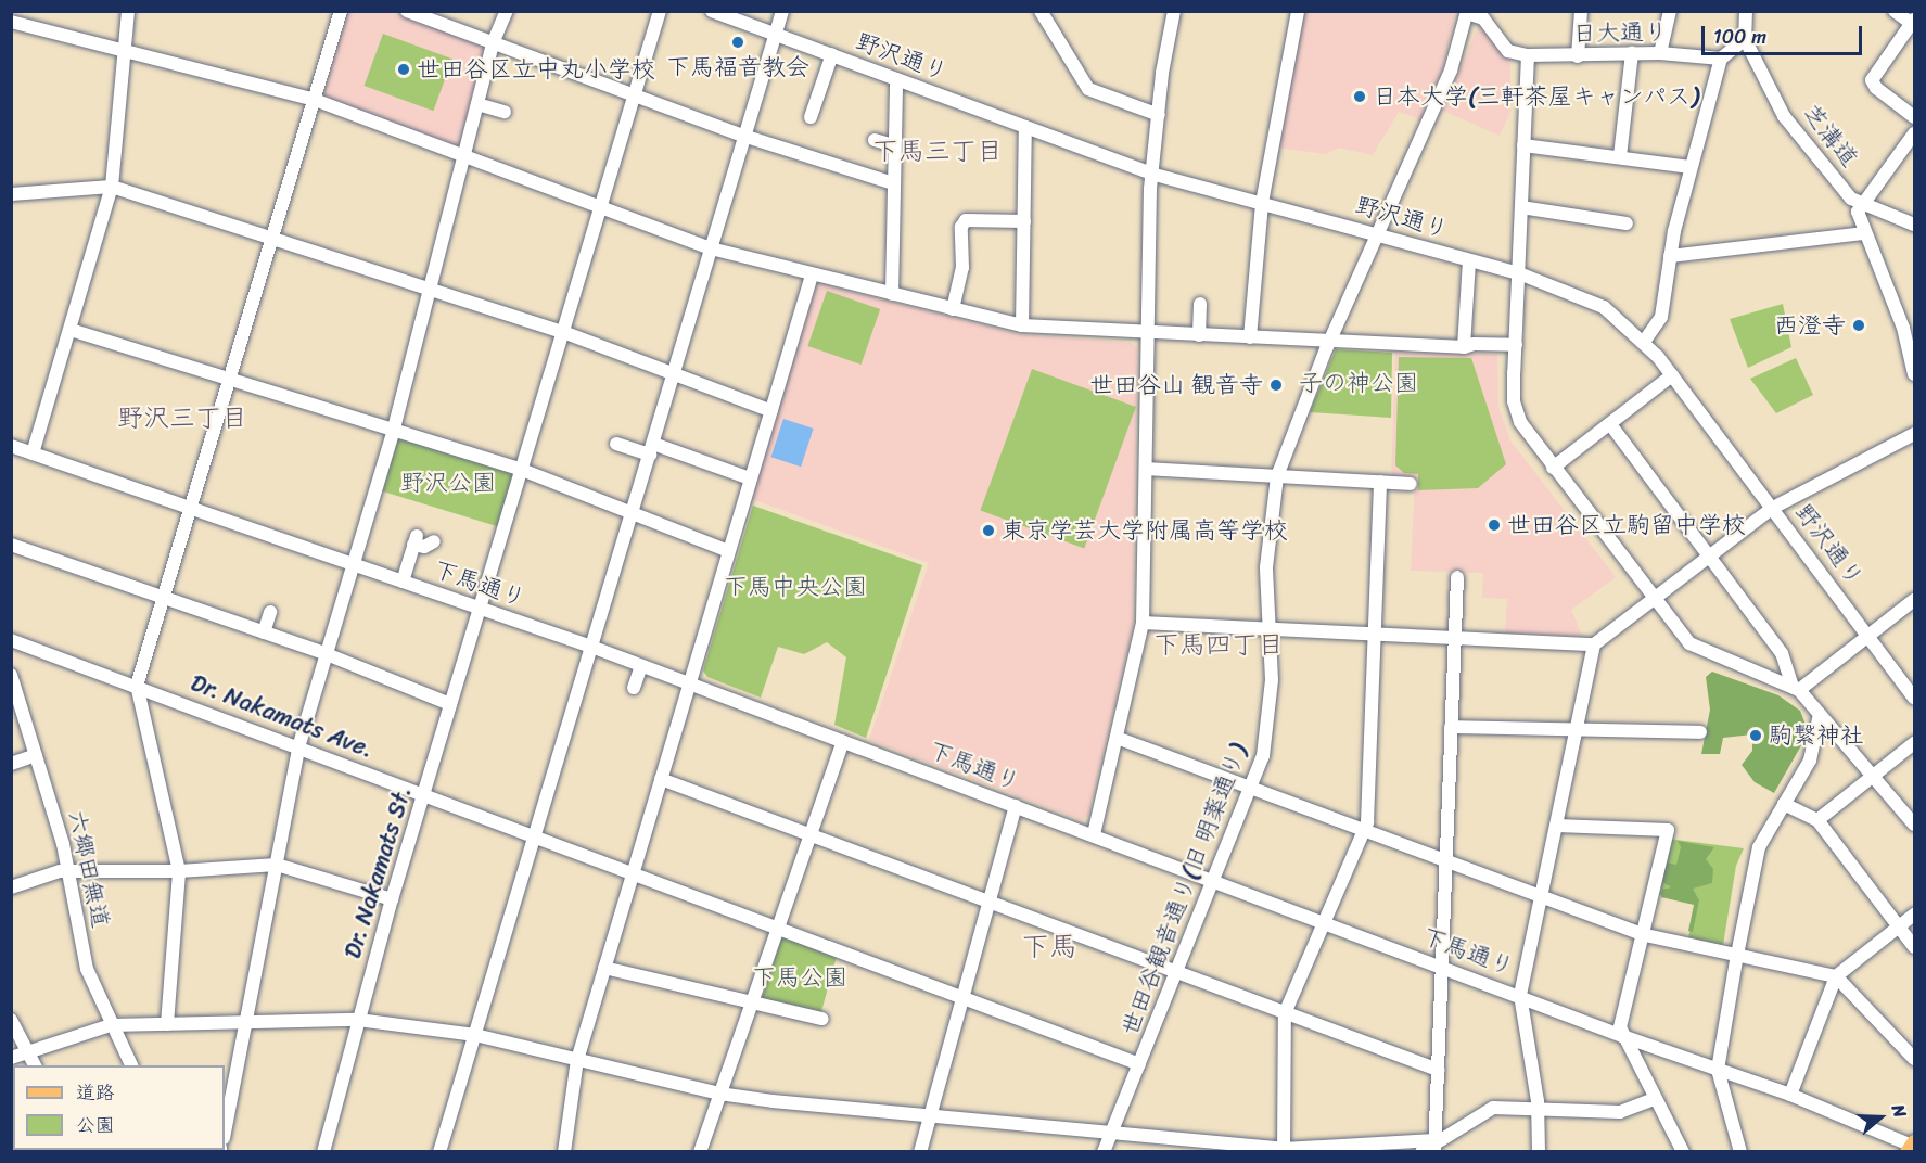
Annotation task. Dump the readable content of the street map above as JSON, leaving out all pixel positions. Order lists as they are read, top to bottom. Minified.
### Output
{"streets":{"street":["日大通り","野沢通り","芝溝道","下馬通り","Dr. Nakamats Ave.","六郷田無道","Dr. Nakamats St.","世田谷観音通り(旧 明薬通り)"]},"crossings":[["日大通り","世田谷観音通り(旧 明薬通り)"],["野沢通り","世田谷観音通り(旧 明薬通り)"],["下馬通り","Dr. Nakamats St."],["下馬通り","世田谷観音通り(旧 明薬通り)"],["Dr. Nakamats Ave.","Dr. Nakamats St."],["Dr. Nakamats Ave.","世田谷観音通り(旧 明薬通り)"]],"districts":["下馬三丁目","野沢三丁目","下馬四丁目","下馬"],"parks":["子の神公園","野沢公園","下馬中央公園","下馬公園"],"places":["下馬福音教会","世田谷区立中丸小学校","日本大学(三軒茶屋キャンパス)","西澄寺","世田谷山 観音寺","世田谷区立駒留中学校","東京学芸大学附属高等学校","駒繋神社"],"legend":["道路","公園"],"scale_bar":"100 m","north":"right"}
